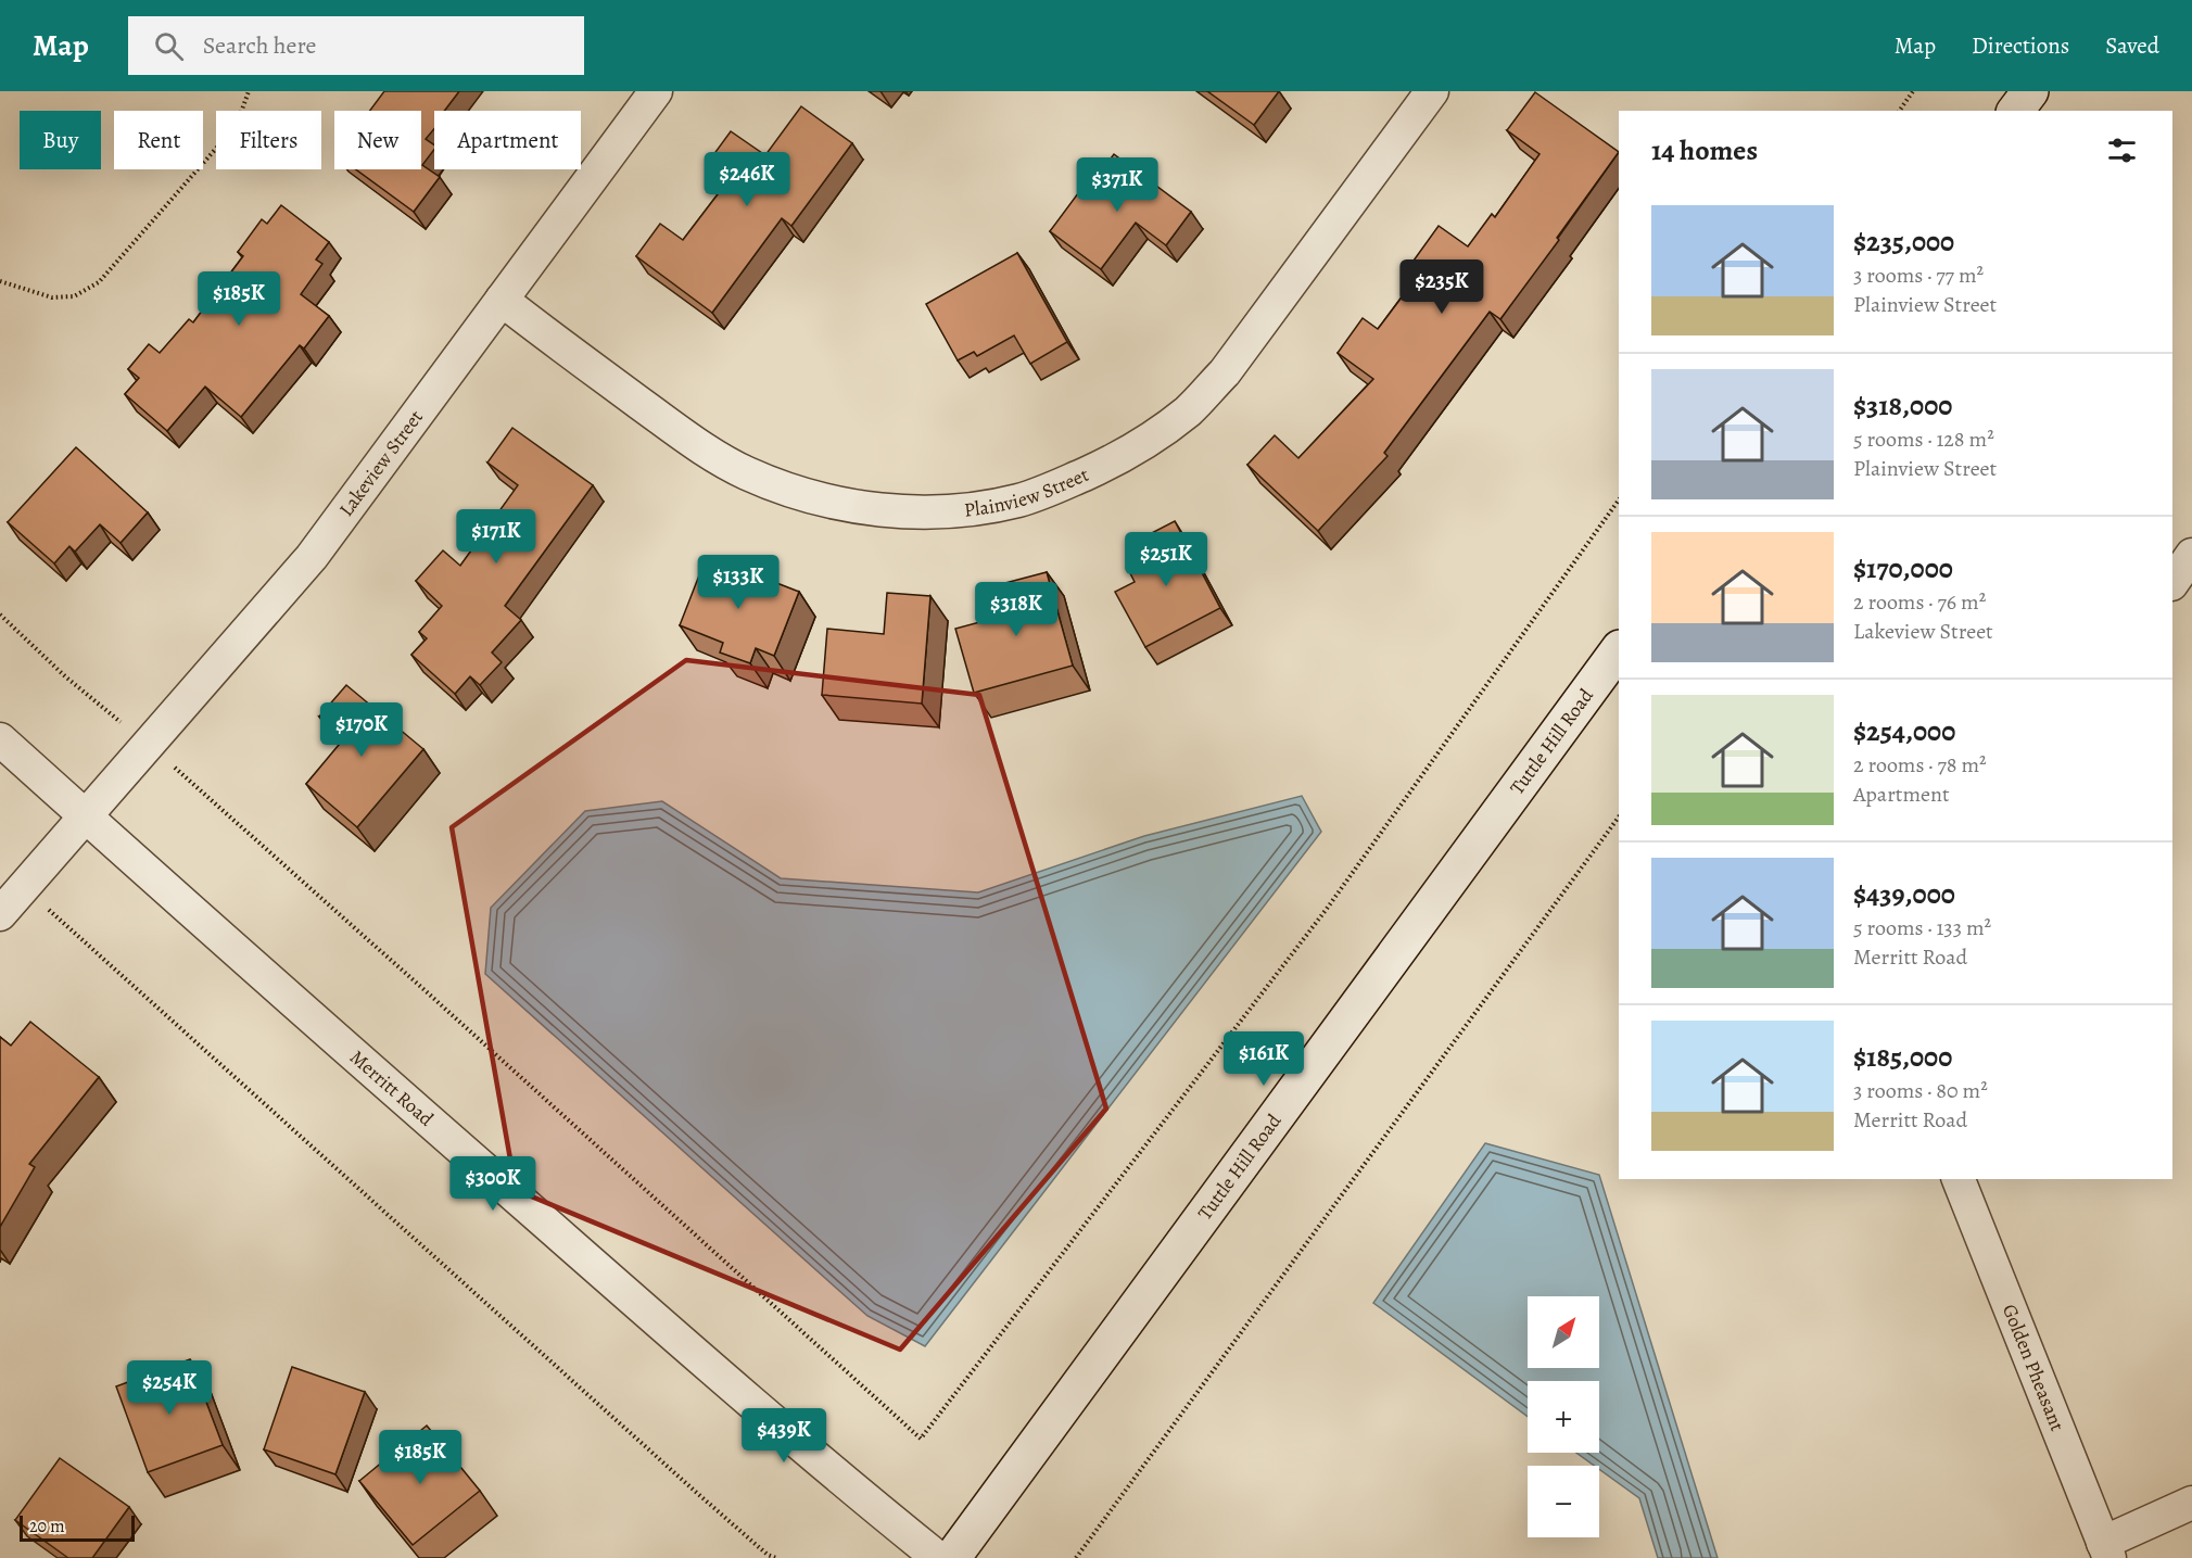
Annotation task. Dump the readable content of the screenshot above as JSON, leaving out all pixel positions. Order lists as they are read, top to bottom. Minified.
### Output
{"streets":{"main road":["Tuttle Hill Road"],"street":["Lakeview Street","Plainview Street","Merritt Road","Golden Pheasant"]},"crossings":[["Lakeview Street","Plainview Street"],["Lakeview Street","Merritt Road"]],"scale_bar":"20 m","north":"top right","page":{"header":"Map","search":"Search here","nav":["Map","Directions","Saved"],"chip":["Buy","Rent","Filters","New","Apartment"],"heading":"14 homes","price":["$246K","$371K","$235K","$185K","$171K","$251K","$133K","$318K","$170K","$161K","$300K","$254K","$439K","$185K"],"list":[{"name":"$235,000","note":"3 rooms · 77 m² · Plainview Street"},{"name":"$318,000","note":"5 rooms · 128 m² · Plainview Street"},{"name":"$170,000","note":"2 rooms · 76 m² · Lakeview Street"},{"name":"$254,000","note":"2 rooms · 78 m² · Apartment"},{"name":"$439,000","note":"5 rooms · 133 m² · Merritt Road"},{"name":"$185,000","note":"3 rooms · 80 m² · Merritt Road"}],"map_buttons":["+","−"],"scale":"20 m"}}
